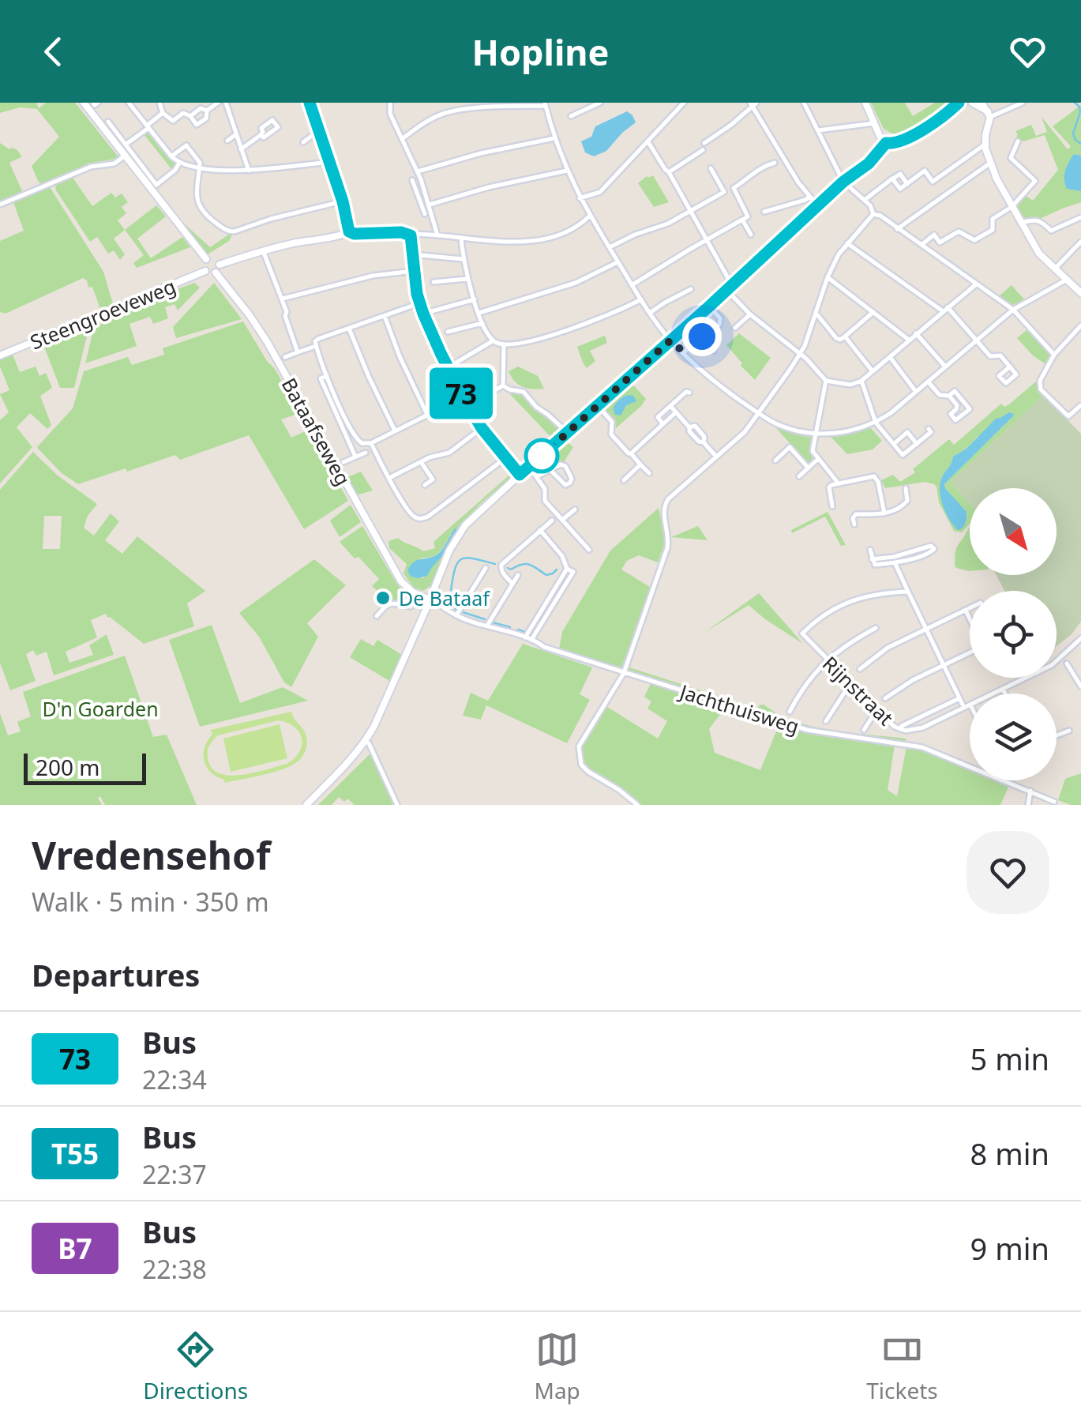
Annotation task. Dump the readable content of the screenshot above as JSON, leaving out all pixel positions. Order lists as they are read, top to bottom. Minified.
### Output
{"streets":{"main road":["Steengroeveweg","Bataafseweg"],"street":["Rijnstraat","Jachthuisweg"]},"crossings":[["Steengroeveweg","Bataafseweg"],["Bataafseweg","Jachthuisweg"]],"parks":["D'n Goarden"],"places":["De Bataaf"],"lines":["bus line 73"],"scale_bar":"200 m","north":"bottom right","page":{"header":"Hopline","on_map":"73","scale":"200 m","heading":[["Vredensehof","Walk · 5 min · 350 m"],"Departures"],"list":[{"mark":"73","name":"Bus","note":"22:34","value":"5 min"},{"mark":"T55","name":"Bus","note":"22:37","value":"8 min"},{"mark":"B7","name":"Bus","note":"22:38","value":"9 min"}],"tabs":["Directions","Map","Tickets"]}}
